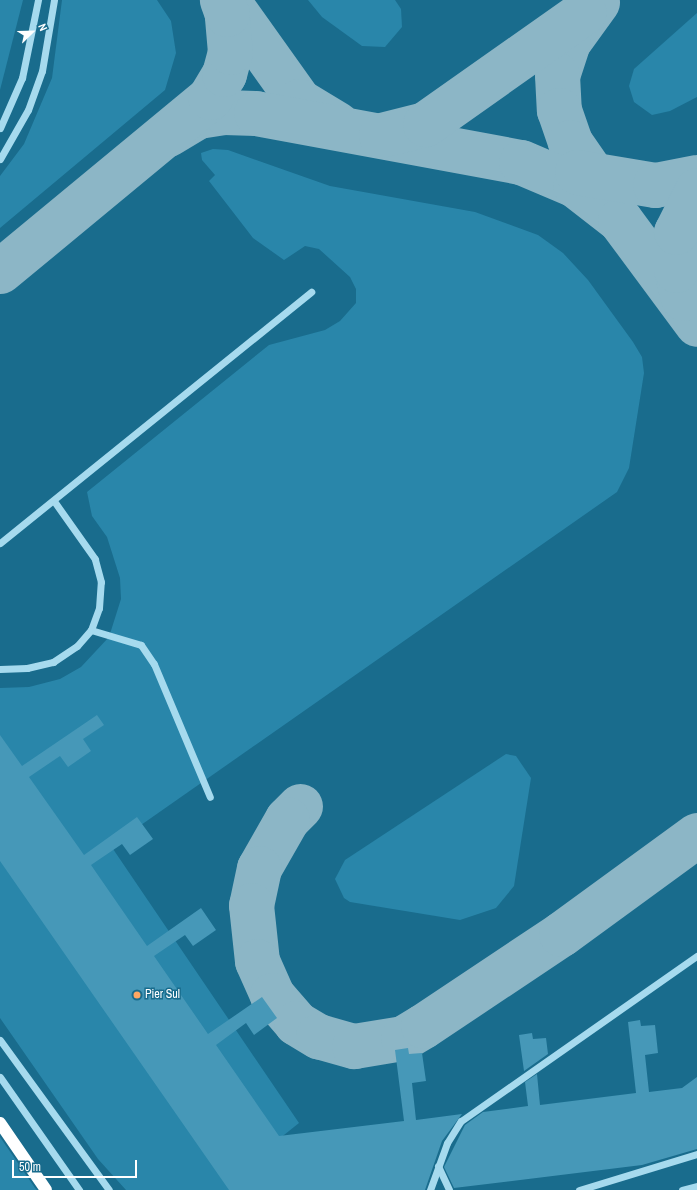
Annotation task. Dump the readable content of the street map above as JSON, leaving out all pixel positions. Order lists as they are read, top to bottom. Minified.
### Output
{"places":["Pier Sul"],"scale_bar":"50 m","north":"top right"}
